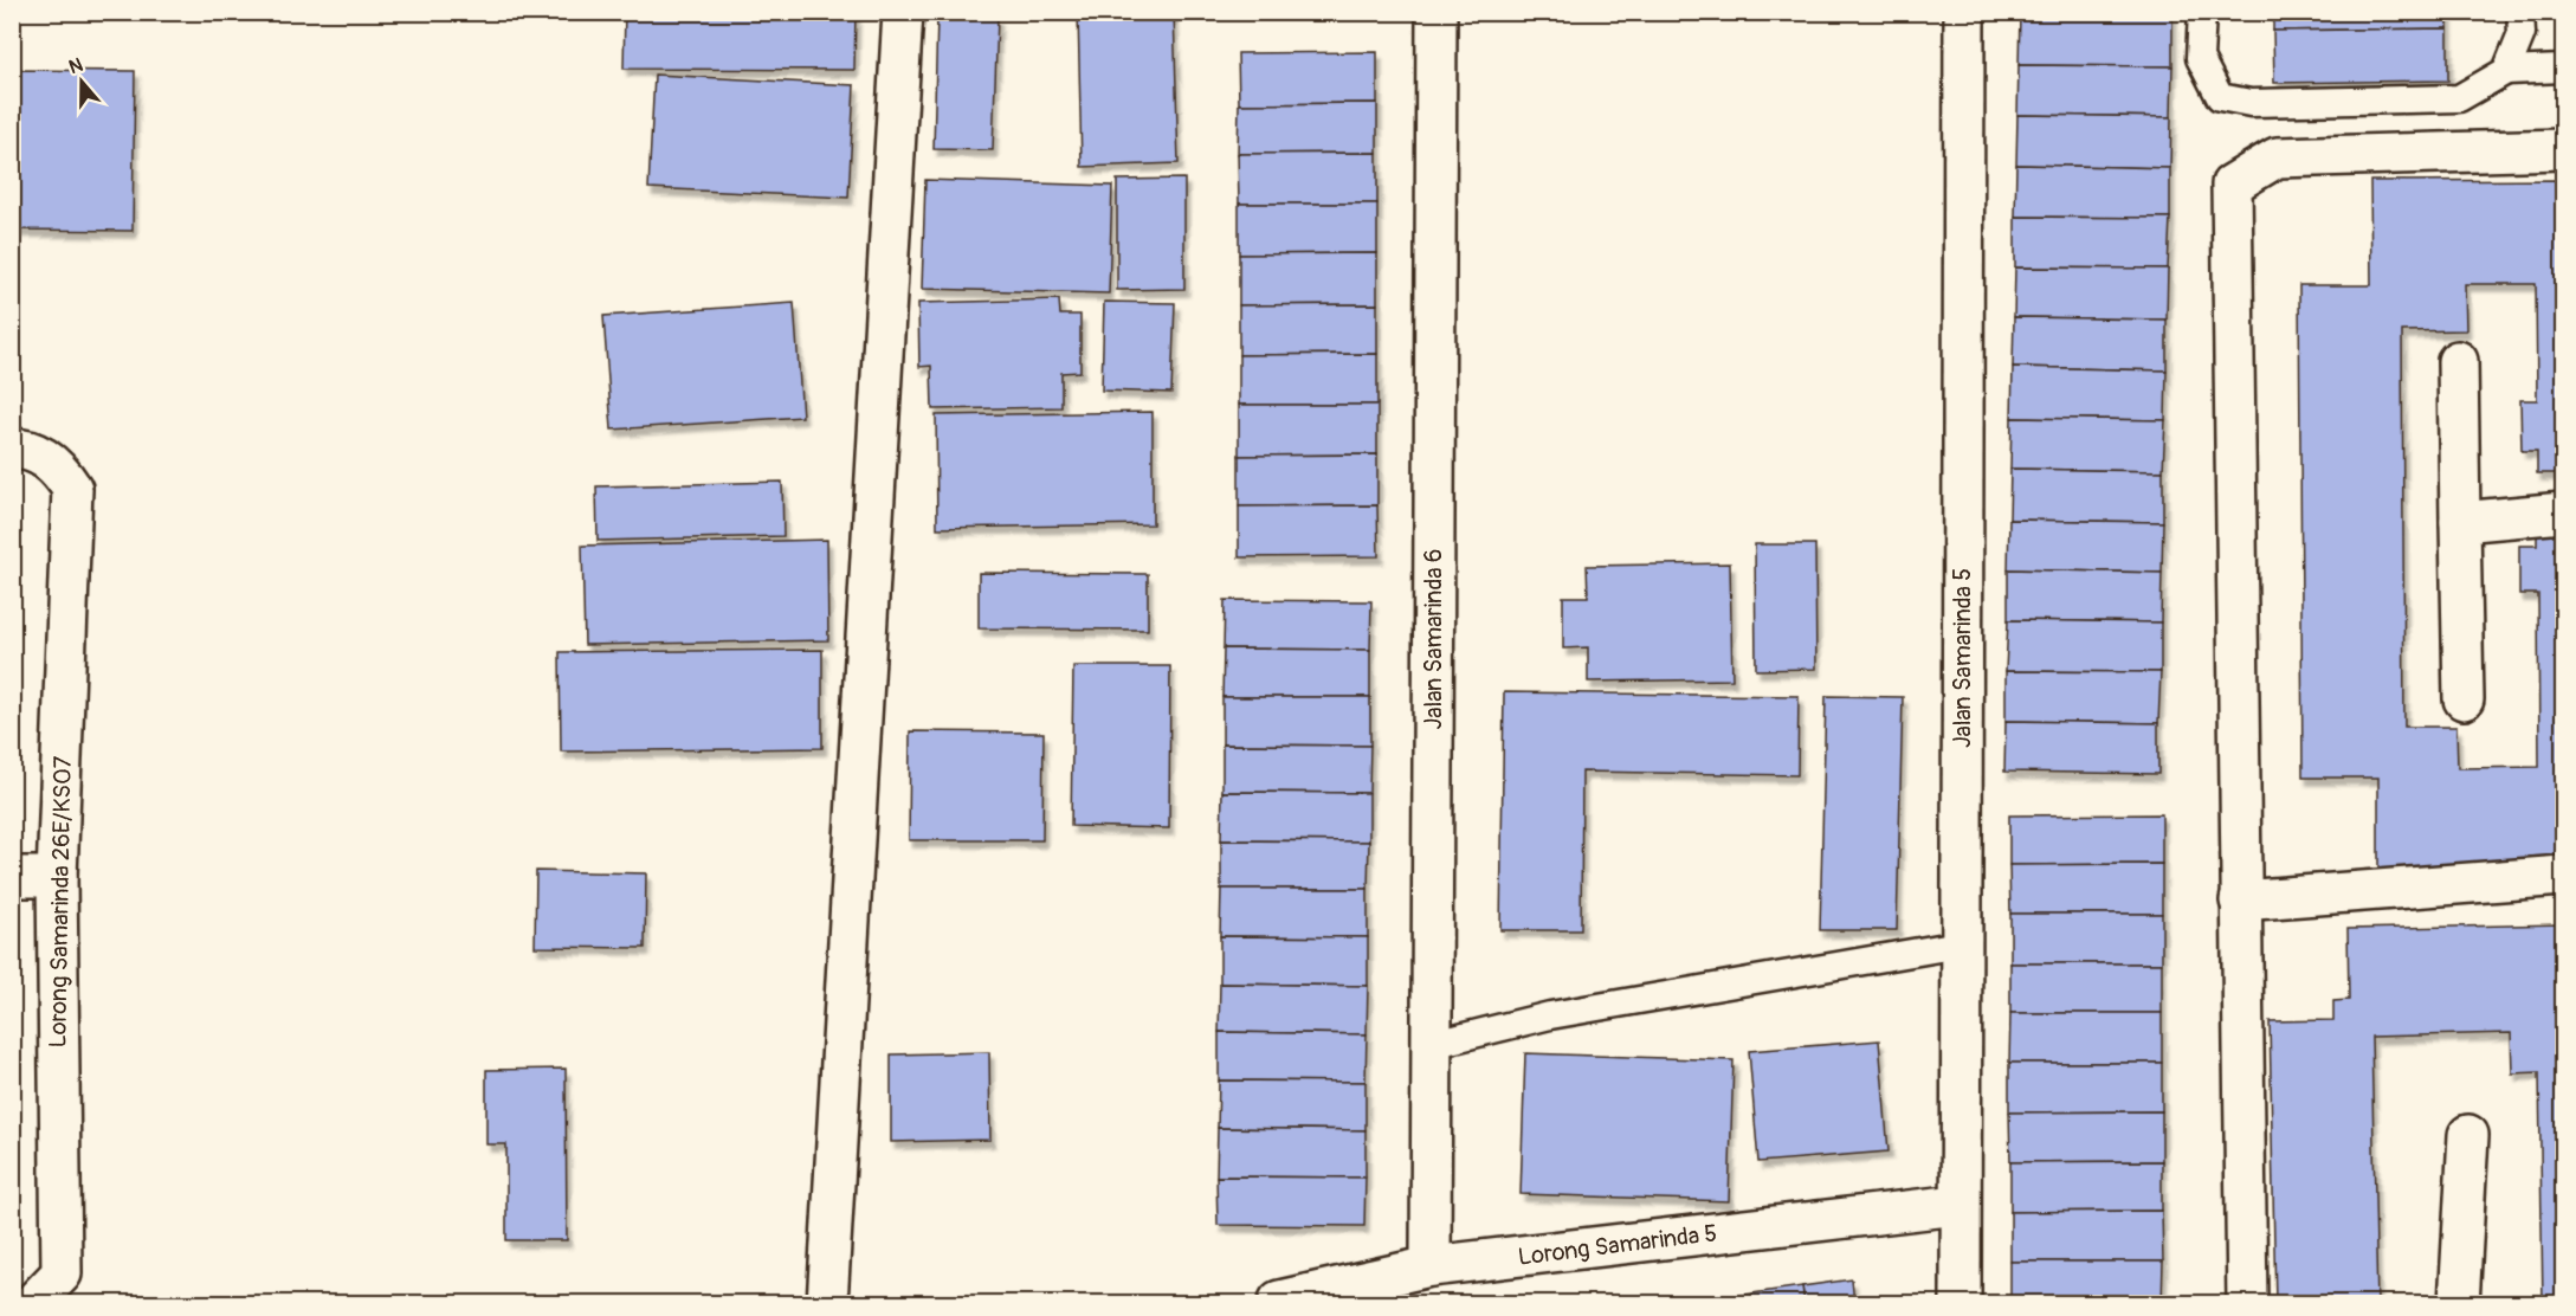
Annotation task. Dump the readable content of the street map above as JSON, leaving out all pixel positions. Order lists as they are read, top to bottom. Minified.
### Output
{"streets":{"street":["Jalan Samarinda 6","Jalan Samarinda 5","Lorong Samarinda 26E/KS07","Lorong Samarinda 5"]},"crossings":[["Jalan Samarinda 6","Lorong Samarinda 5"],["Jalan Samarinda 5","Lorong Samarinda 5"]],"north":"top"}
